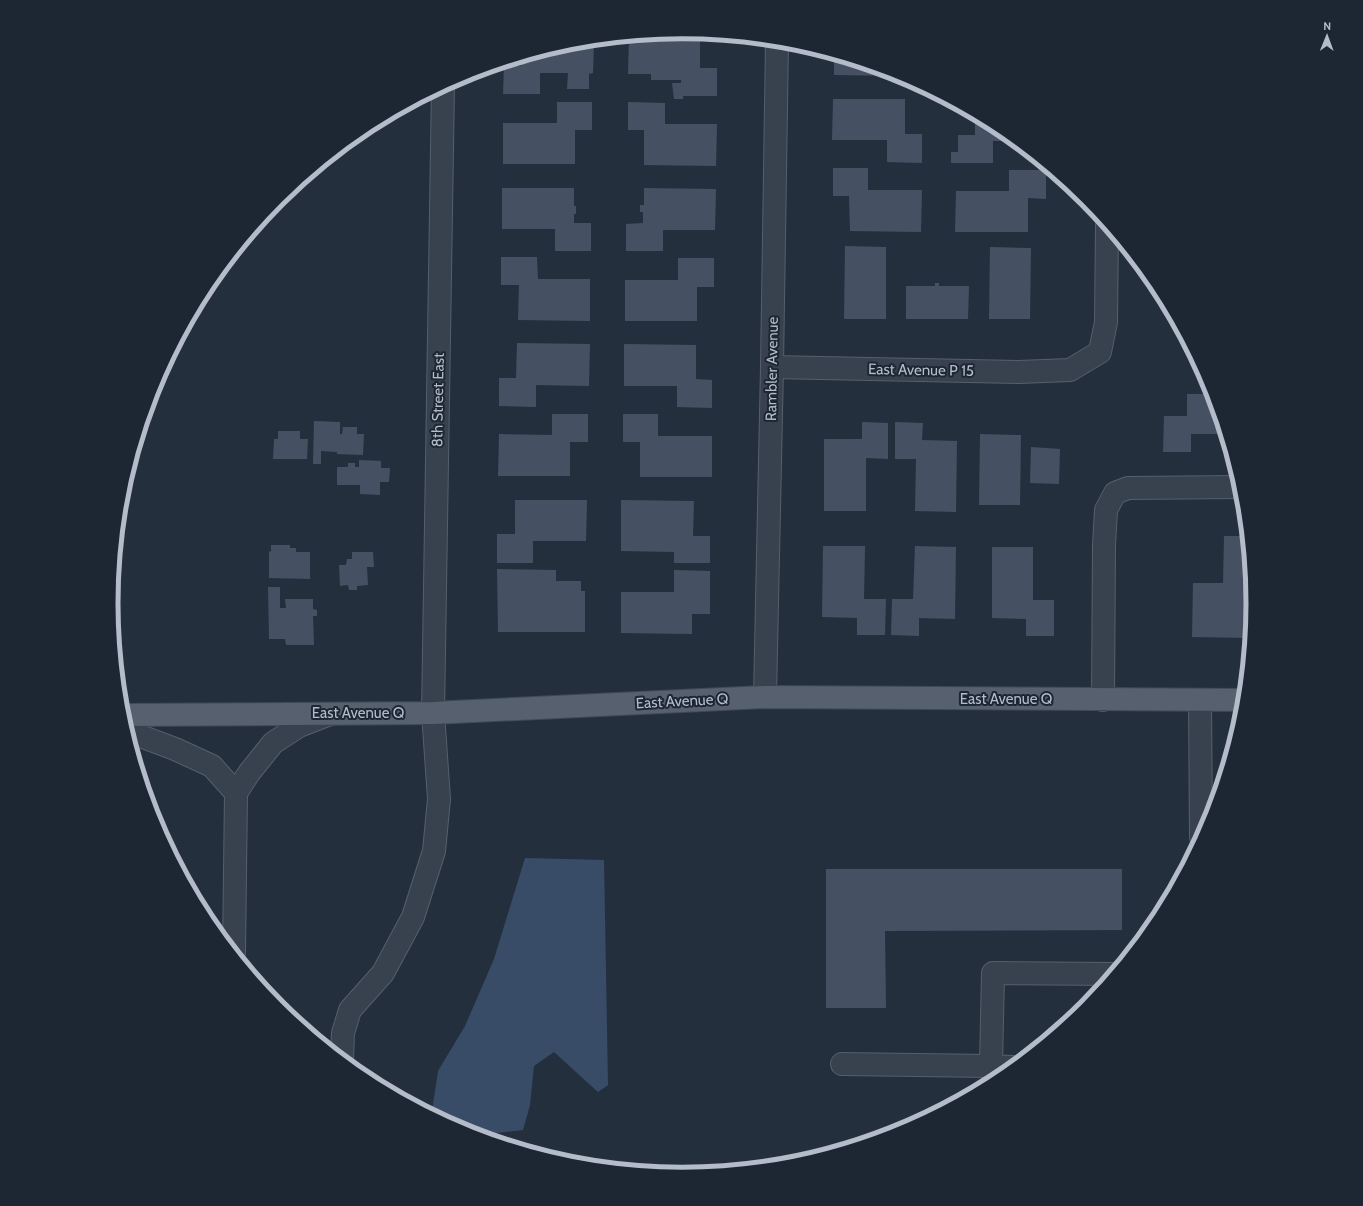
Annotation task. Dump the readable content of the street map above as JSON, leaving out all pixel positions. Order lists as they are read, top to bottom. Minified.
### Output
{"streets":{"main road":["East Avenue Q"],"street":["Rambler Avenue","East Avenue P 15","8th Street East"]},"crossings":[["Rambler Avenue","East Avenue P 15"],["Rambler Avenue","East Avenue Q"],["8th Street East","East Avenue Q"]],"north":"top"}
